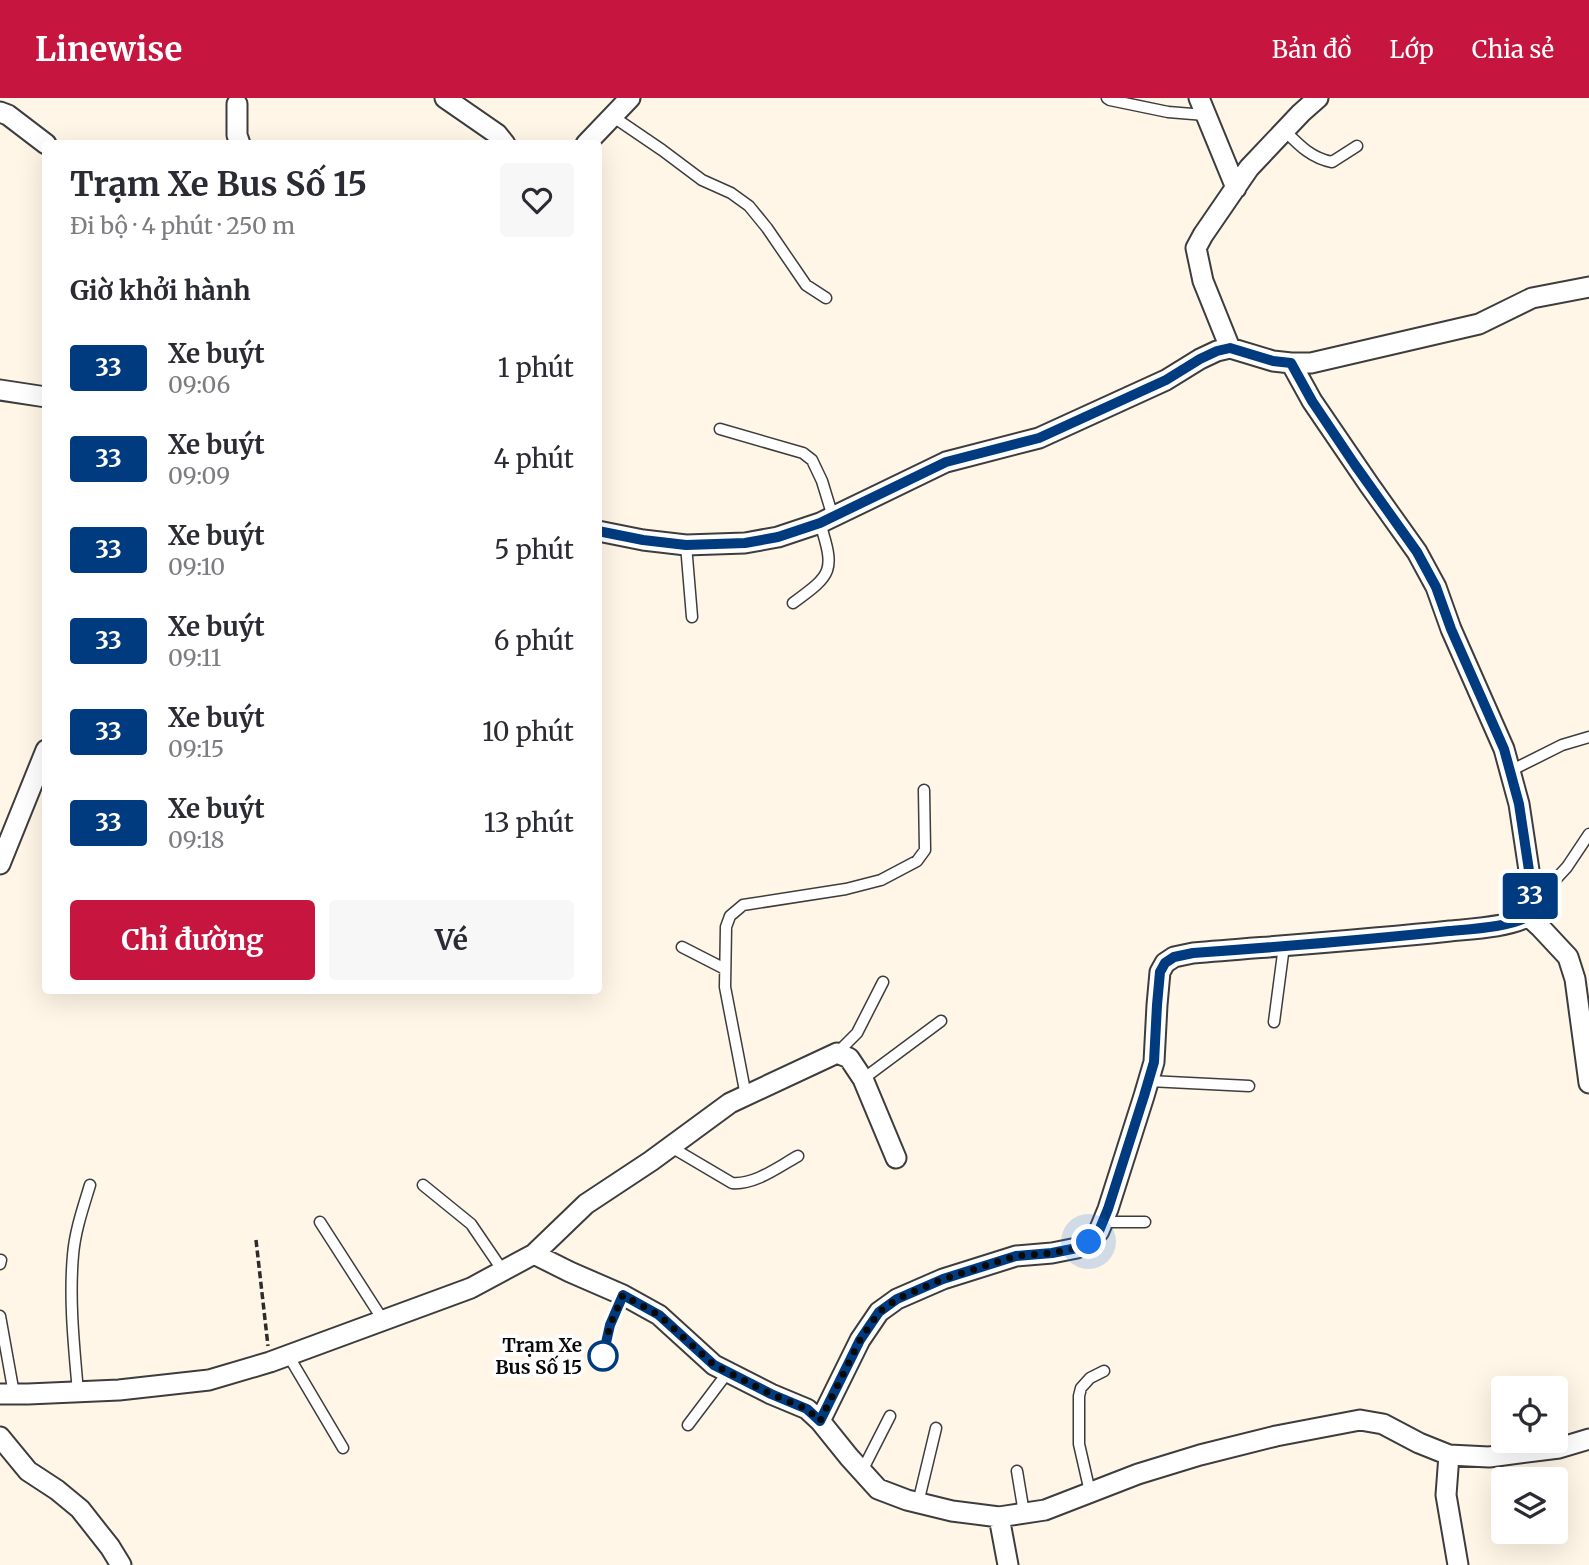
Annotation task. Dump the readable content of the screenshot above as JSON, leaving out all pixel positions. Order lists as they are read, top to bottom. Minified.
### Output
{"places":["Trạm Xe Bus Số 15"],"lines":["bus line 33"],"page":{"header":"Linewise","nav":["Bản đồ","Lớp","Chia sẻ"],"on_map":"33","heading":[["Trạm Xe Bus Số 15","Đi bộ · 4 phút · 250 m"],"Giờ khởi hành"],"list":[{"mark":"33","name":"Xe buýt","note":"09:06","value":"1 phút"},{"mark":"33","name":"Xe buýt","note":"09:09","value":"4 phút"},{"mark":"33","name":"Xe buýt","note":"09:10","value":"5 phút"},{"mark":"33","name":"Xe buýt","note":"09:11","value":"6 phút"},{"mark":"33","name":"Xe buýt","note":"09:15","value":"10 phút"},{"mark":"33","name":"Xe buýt","note":"09:18","value":"13 phút"}],"buttons":["Chỉ đường","Vé"]}}
